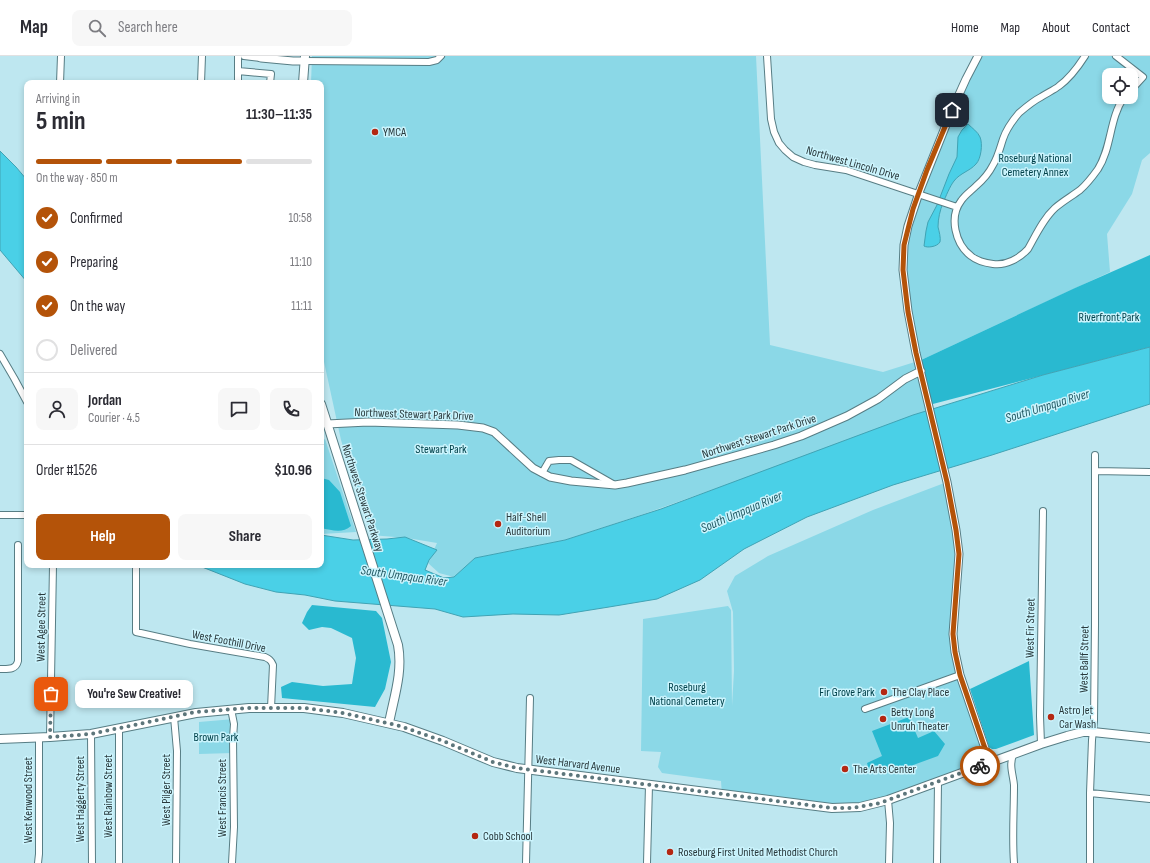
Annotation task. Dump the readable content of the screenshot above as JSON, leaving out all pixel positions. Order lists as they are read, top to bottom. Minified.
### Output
{"streets":{"main road":["Northwest Stewart Parkway","West Harvard Avenue"],"street":["Northwest Lincoln Drive","Northwest Stewart Park Drive","West Agee Street","West Fir Street","West Foothill Drive","West Ballf Street","West Pilger Street","West Rainbow Street","West Francis Street","West Haggerty Street","West Kenwood Street"]},"crossings":[["Northwest Stewart Park Drive","Northwest Stewart Parkway"],["Northwest Stewart Parkway","West Harvard Avenue"],["West Agee Street","West Harvard Avenue"],["West Fir Street","West Harvard Avenue"],["West Foothill Drive","West Harvard Avenue"],["West Ballf Street","West Harvard Avenue"],["West Harvard Avenue","West Pilger Street"],["West Harvard Avenue","West Rainbow Street"],["West Harvard Avenue","West Francis Street"],["West Harvard Avenue","West Haggerty Street"],["West Harvard Avenue","West Kenwood Street"]],"water":["South Umpqua River"],"parks":["Roseburg National Cemetery Annex","Riverfront Park","Stewart Park","Roseburg National Cemetery","Fir Grove Park","Brown Park"],"places":["YMCA","Half-Shell Auditorium","The Clay Place","You're Sew Creative!","Astro Jet Car Wash","Betty Long Unruh Theater","The Arts Center","Cobb School","Roseburg First United Methodist Church"],"page":{"header":"Map","search":"Search here","nav":["Home","Map","About","Contact"],"heading":["5 min","Arriving in","11:30–11:35"],"panel":["Jordan","Courier · 4.5","Order #1526","$10.96"],"bar":"On the way · 850 m","list":[["Confirmed","10:58"],["Preparing","11:10"],["On the way","11:11"],"Delivered"],"buttons":["Help","Share"],"bubble":"You're Sew Creative!"}}
